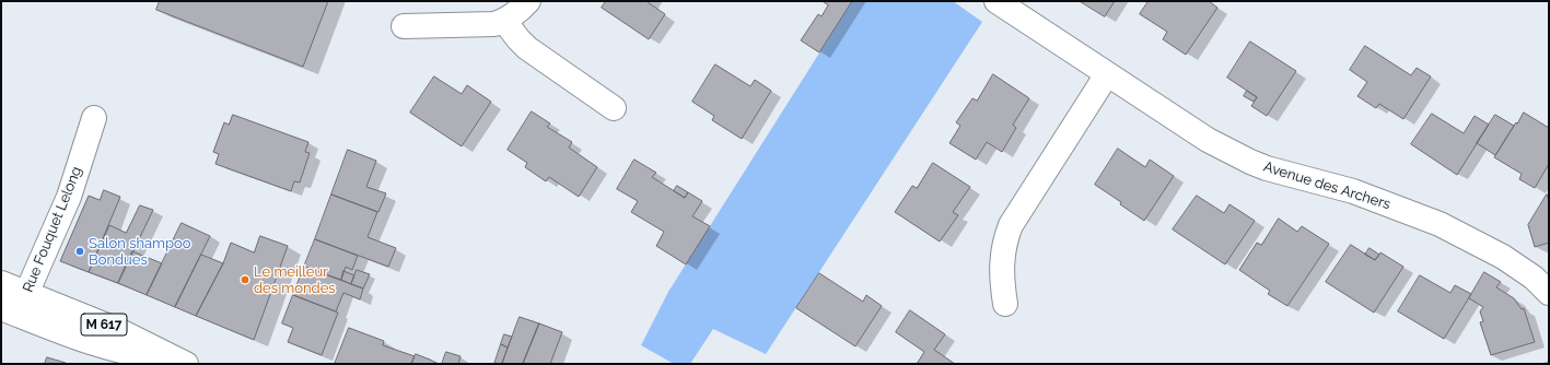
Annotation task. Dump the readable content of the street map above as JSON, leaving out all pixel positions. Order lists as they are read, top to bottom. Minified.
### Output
{"streets":{"street":["Avenue des Archers","Rue Fouquet Lelong","M 617"]},"crossings":[["Rue Fouquet Lelong","M 617"]],"places":["Salon shampoo Bondues","Le meilleur des mondes"]}
